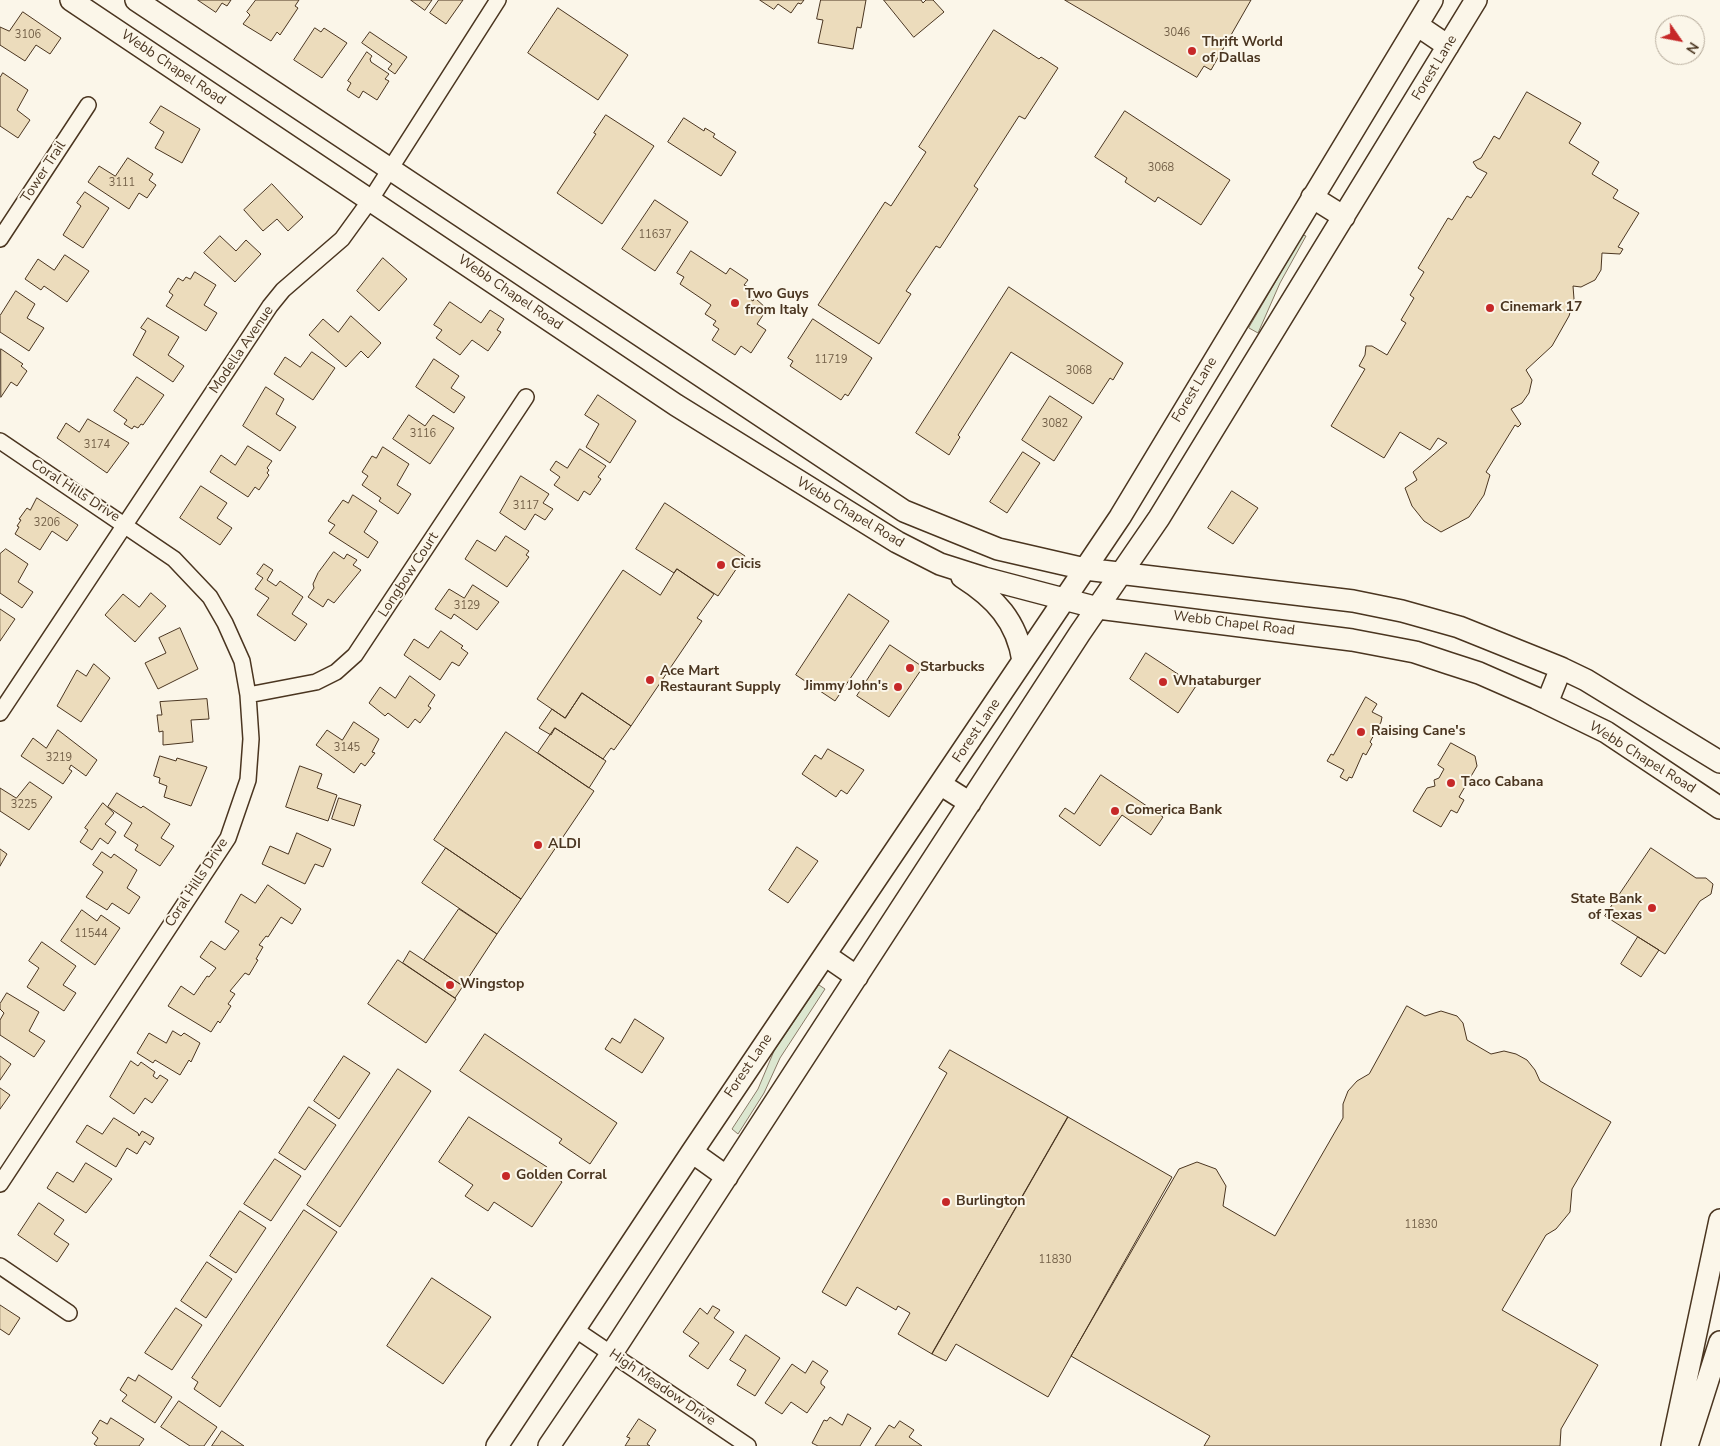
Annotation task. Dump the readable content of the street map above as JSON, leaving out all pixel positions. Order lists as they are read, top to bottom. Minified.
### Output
{"streets":{"main road":["Webb Chapel Road","Forest Lane"],"street":["Tower Trail","Modella Avenue","Coral Hills Drive","Longbow Court","High Meadow Drive"]},"crossings":[["Webb Chapel Road","Forest Lane"],["Webb Chapel Road","Modella Avenue"],["Forest Lane","High Meadow Drive"],["Modella Avenue","Coral Hills Drive"],["Coral Hills Drive","Longbow Court"]],"places":["Thrift World of Dallas","Two Guys from Italy","Cinemark 17","Cicis","Starbucks","Ace Mart Restaurant Supply","Whataburger","Jimmy John's","Raising Cane's","Taco Cabana","Comerica Bank","ALDI","State Bank of Texas","Wingstop","Golden Corral","Burlington"],"house_numbers":["3046","3106","3068","3111","11637","11719","3068","3082","3116","3174","3117","3206","3129","3145","3219","3225","11544","11830","11830"],"north":"bottom right"}
